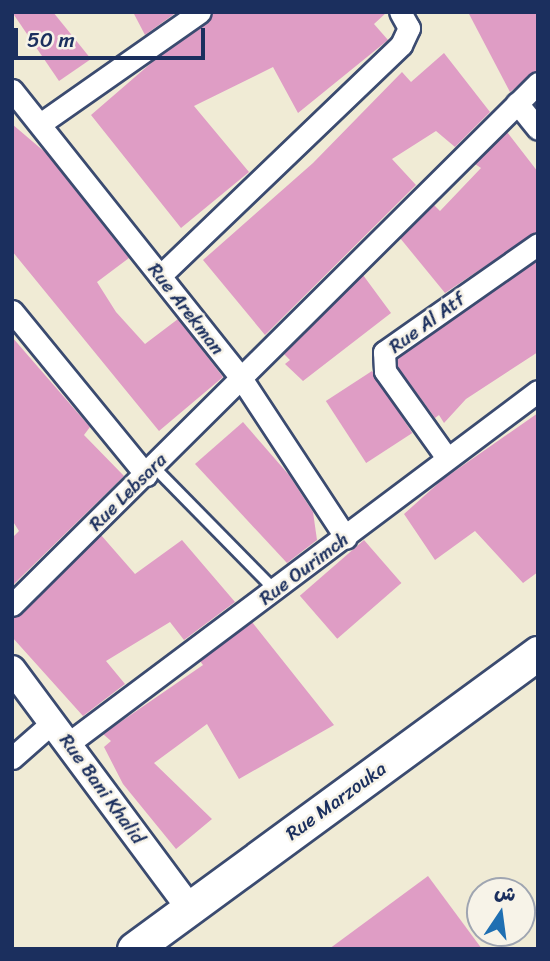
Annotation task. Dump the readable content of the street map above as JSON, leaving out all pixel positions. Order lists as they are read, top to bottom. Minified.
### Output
{"streets":{"main road":["Rue Marzouka"],"street":["Rue Arekman","Rue Al Atf","Rue Lebsara","Rue Ourimch","Rue Bani Khalid"]},"crossings":[["Rue Arekman","Rue Lebsara"],["Rue Arekman","Rue Ourimch"],["Rue Al Atf","Rue Ourimch"],["Rue Ourimch","Rue Bani Khalid"],["Rue Bani Khalid","Rue Marzouka"]],"scale_bar":"50 m","north":"top"}
